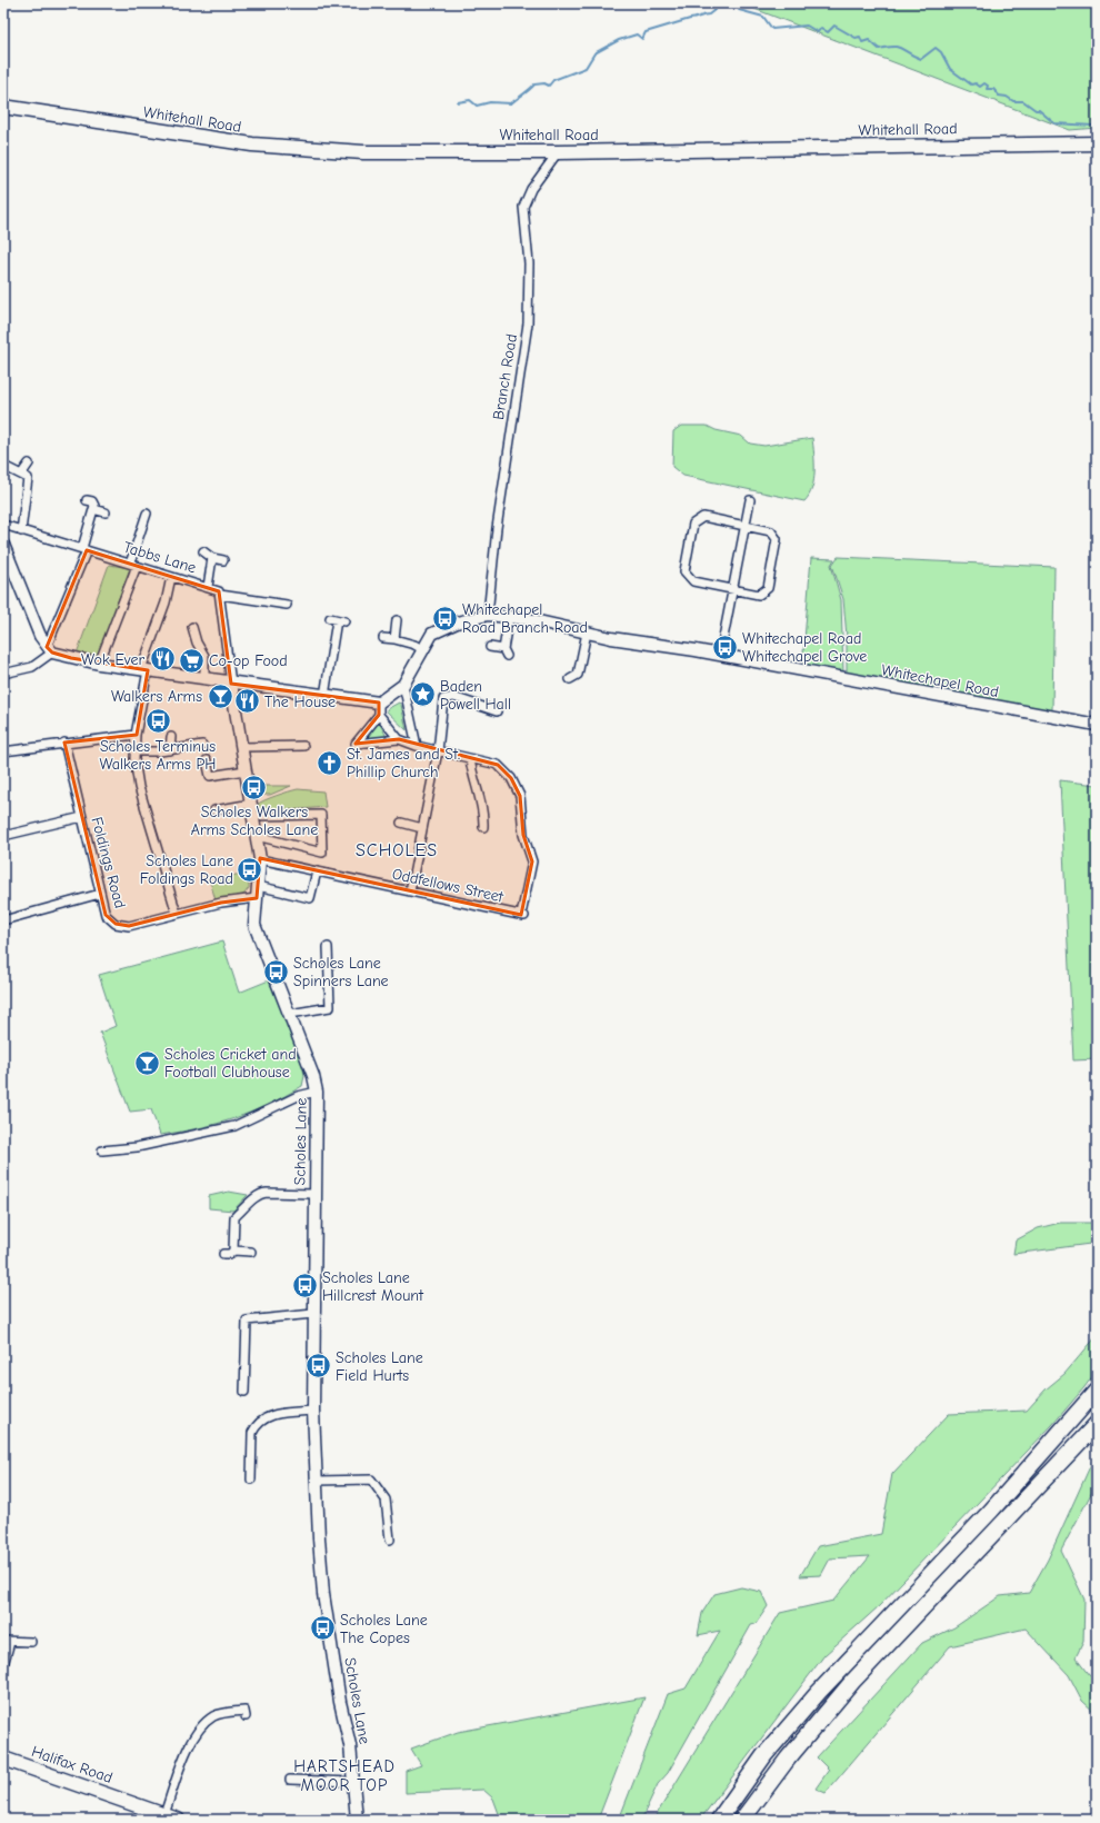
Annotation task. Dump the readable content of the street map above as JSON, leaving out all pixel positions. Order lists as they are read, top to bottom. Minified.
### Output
{"streets":{"main road":["Whitehall Road","Whitechapel Road","Scholes Lane","Halifax Road"],"street":["Branch Road","Tabbs Lane","Foldings Road","Oddfellows Street"]},"crossings":[["Whitehall Road","Branch Road"],["Branch Road","Whitechapel Road"],["Foldings Road","Scholes Lane"],["Oddfellows Street","Scholes Lane"]],"districts":["SCHOLES","HARTSHEAD MOOR TOP"],"places":{"bus stop":["Whitechapel Road Branch Road","Whitechapel Road Whitechapel Grove","Scholes Terminus Walkers Arms PH","Scholes Walkers Arms Scholes Lane","Scholes Lane Foldings Road","Scholes Lane Spinners Lane","Scholes Lane Hillcrest Mount","Scholes Lane Field Hurts","Scholes Lane The Copes"],"restaurant":["Wok Ever","The House"],"supermarket":["Co-op Food"],"place":["Baden Powell Hall"],"bar":["Walkers Arms","Scholes Cricket and Football Clubhouse"],"church":["St. James and St. Phillip Church"]}}
